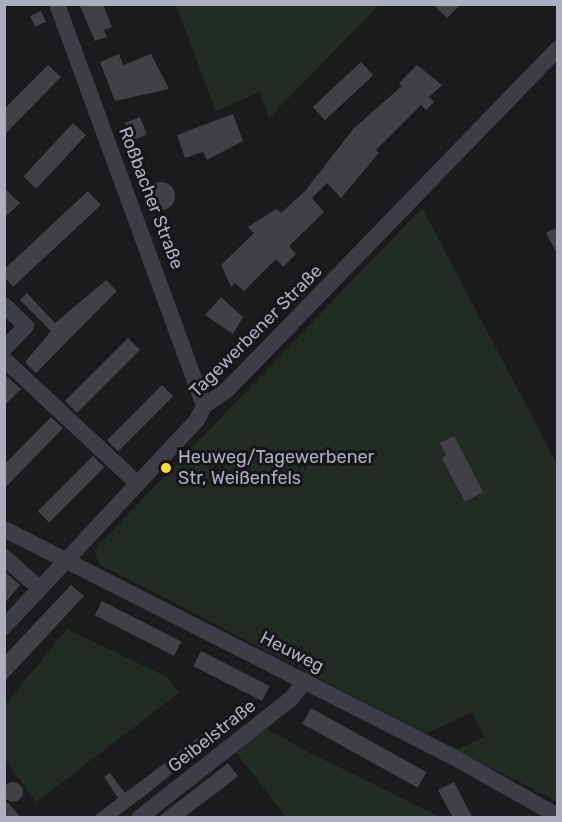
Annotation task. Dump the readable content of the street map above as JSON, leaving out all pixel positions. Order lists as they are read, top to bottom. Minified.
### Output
{"streets":{"street":["Roßbacher Straße","Tagewerbener Straße","Heuweg","Geibelstraße"]},"crossings":[["Roßbacher Straße","Tagewerbener Straße"],["Tagewerbener Straße","Heuweg"],["Heuweg","Geibelstraße"]],"places":["Heuweg/Tagewerbener Str, Weißenfels"]}
